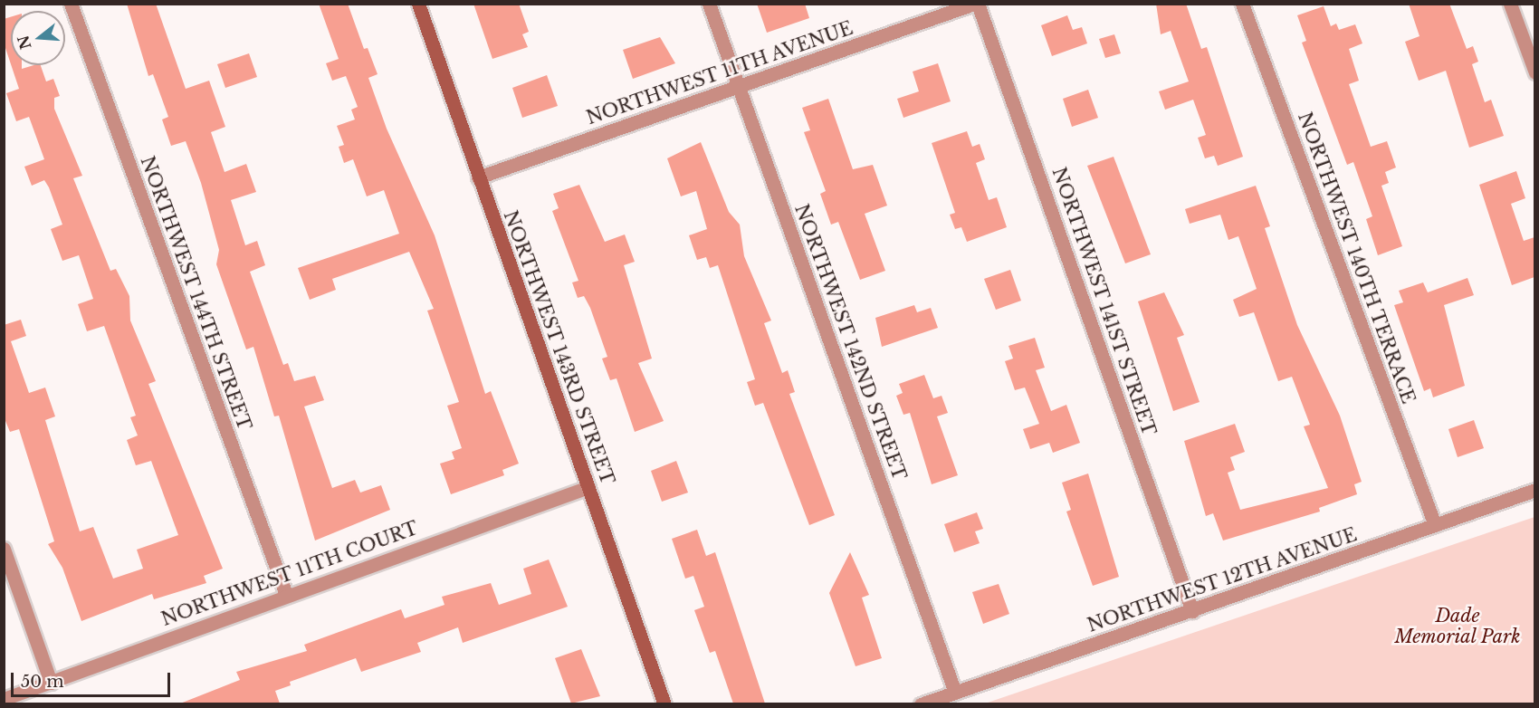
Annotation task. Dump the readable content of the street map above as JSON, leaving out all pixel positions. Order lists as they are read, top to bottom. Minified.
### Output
{"streets":{"street":["NORTHWEST 11TH AVENUE","NORTHWEST 140TH TERRACE","NORTHWEST 144TH STREET","NORTHWEST 141ST STREET","NORTHWEST 142ND STREET","NORTHWEST 143RD STREET","NORTHWEST 11TH COURT","NORTHWEST 12TH AVENUE"]},"crossings":[["NORTHWEST 11TH AVENUE","NORTHWEST 141ST STREET"],["NORTHWEST 11TH AVENUE","NORTHWEST 142ND STREET"],["NORTHWEST 11TH AVENUE","NORTHWEST 143RD STREET"],["NORTHWEST 140TH TERRACE","NORTHWEST 12TH AVENUE"],["NORTHWEST 144TH STREET","NORTHWEST 11TH COURT"],["NORTHWEST 141ST STREET","NORTHWEST 12TH AVENUE"],["NORTHWEST 142ND STREET","NORTHWEST 12TH AVENUE"],["NORTHWEST 143RD STREET","NORTHWEST 11TH COURT"]],"parks":["Dade Memorial Park"],"scale_bar":"50 m","north":"left"}
